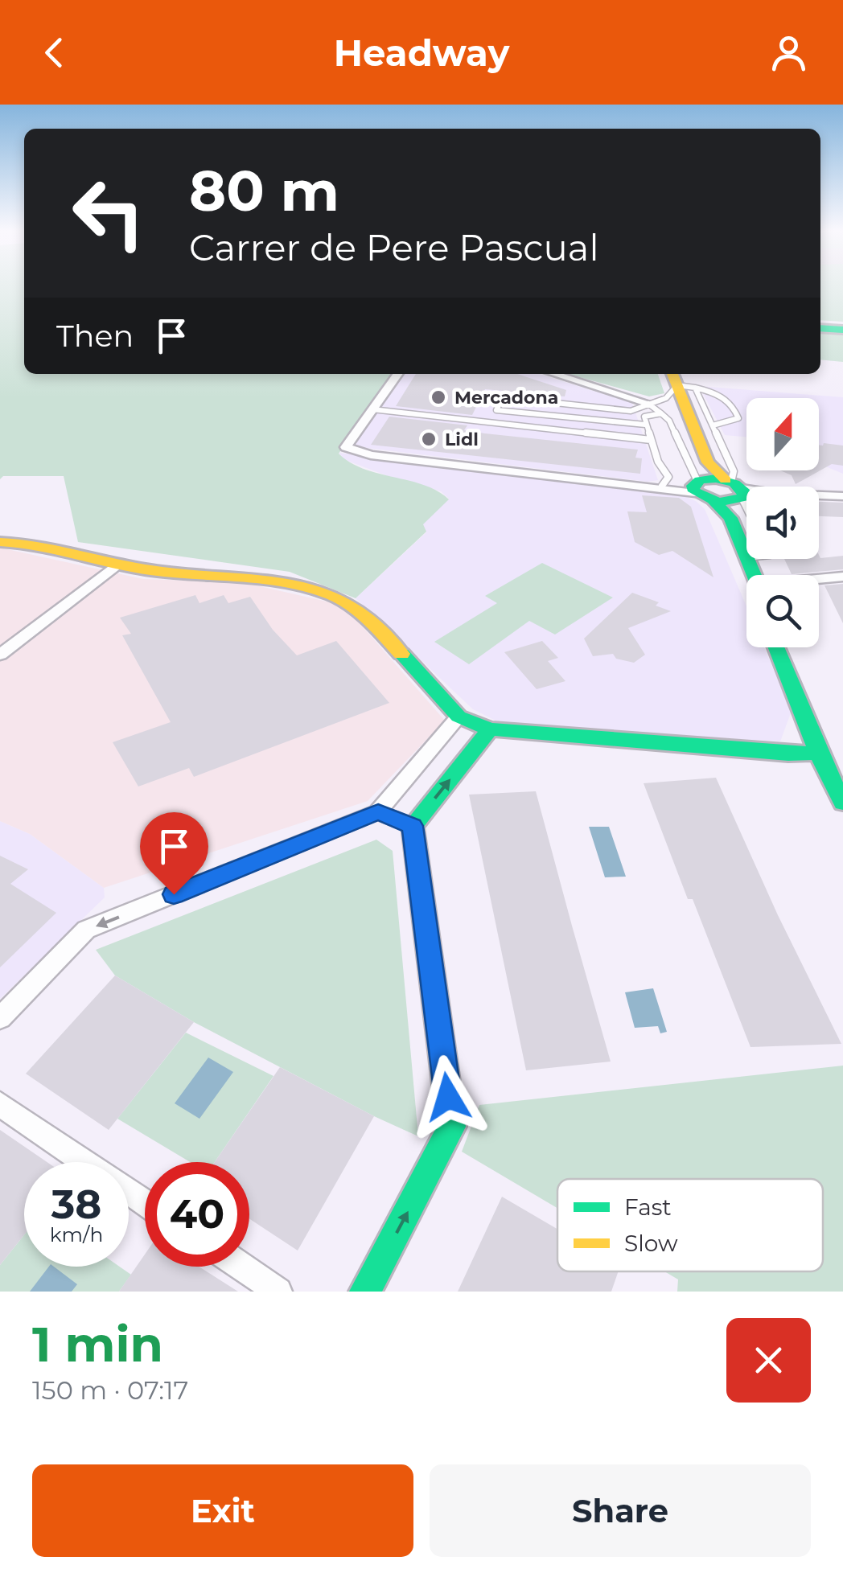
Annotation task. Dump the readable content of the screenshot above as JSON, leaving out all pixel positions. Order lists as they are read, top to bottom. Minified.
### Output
{"places":["Mercadona","Lidl"],"legend":["Fast","Slow"],"north":"top","page":{"header":"Headway","turn":["80 m","Carrer de Pere Pascual"],"then":"Then","speed":"38 km/h","limit":"40","heading":["1 min","150 m · 07:17"],"buttons":["Exit","Share"]}}
